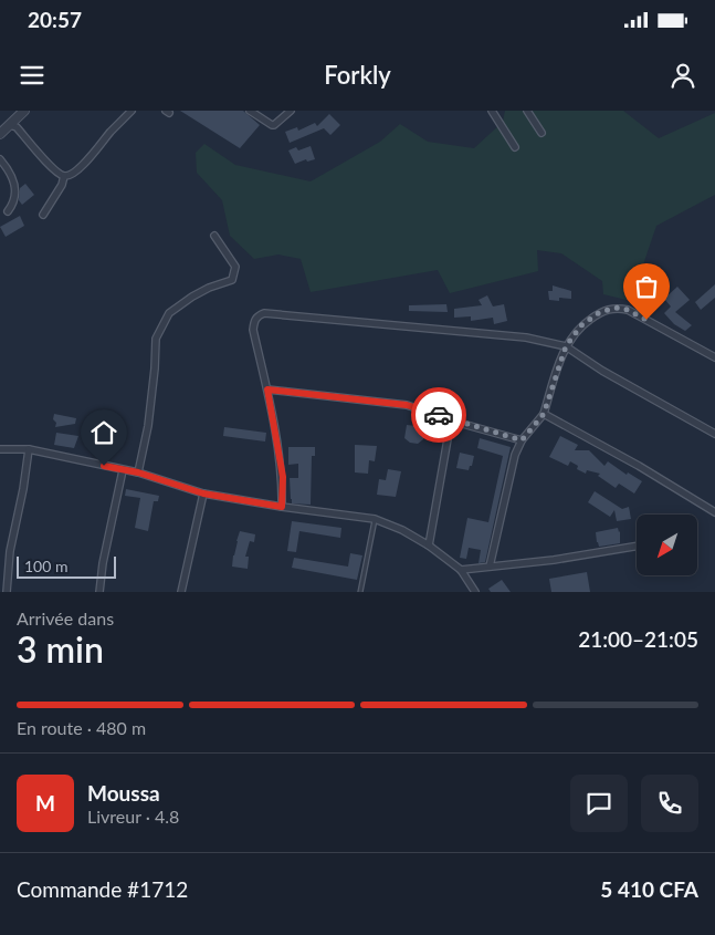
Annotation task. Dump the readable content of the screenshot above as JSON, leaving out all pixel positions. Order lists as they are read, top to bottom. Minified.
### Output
{"scale_bar":"100 m","north":"bottom left","page":{"status":"20:57","header":"Forkly","scale":"100 m","heading":["3 min","Arrivée dans","21:00–21:05"],"panel":["Moussa","Livreur · 4.8","Commande #1712","5 410 CFA"],"bar":"En route · 480 m","round":"M"}}
